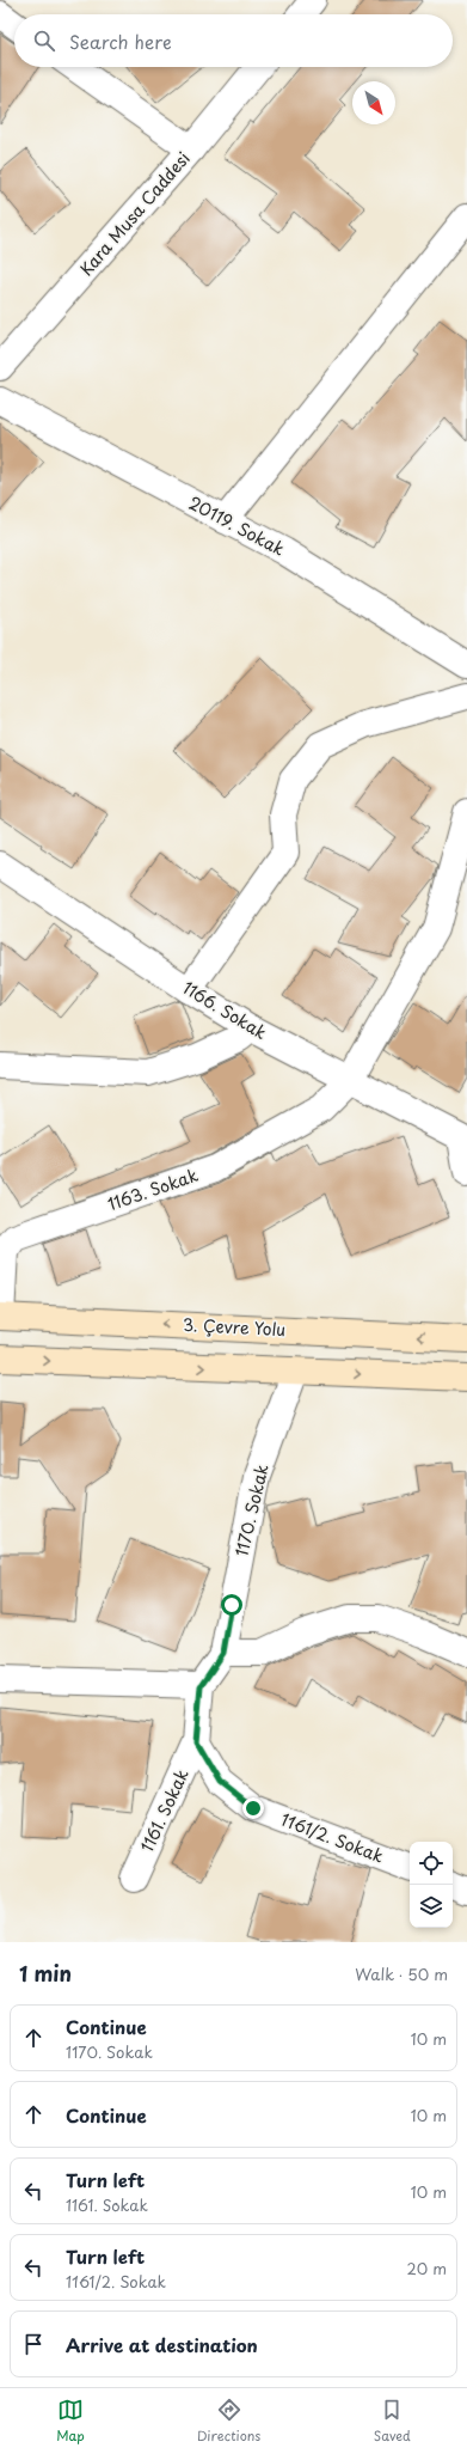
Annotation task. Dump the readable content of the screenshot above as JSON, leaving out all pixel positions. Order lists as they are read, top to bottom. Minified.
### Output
{"streets":{"main road":["3. Çevre Yolu"],"street":["Kara Musa Caddesi","20119. Sokak","1166. Sokak","1163. Sokak","1170. Sokak","1161. Sokak","1161/2. Sokak"]},"crossings":[["1166. Sokak","1163. Sokak"],["1163. Sokak","3. Çevre Yolu"],["1161. Sokak","1161/2. Sokak"]],"north":"bottom right","page":{"search":"Search here","heading":["1 min","Walk · 50 m"],"list":[["Continue","1170. Sokak","10 m"],["Continue","10 m"],["Turn left","1161. Sokak","10 m"],["Turn left","1161/2. Sokak","20 m"],"Arrive at destination"],"nav":["Map","Directions","Saved"]}}
